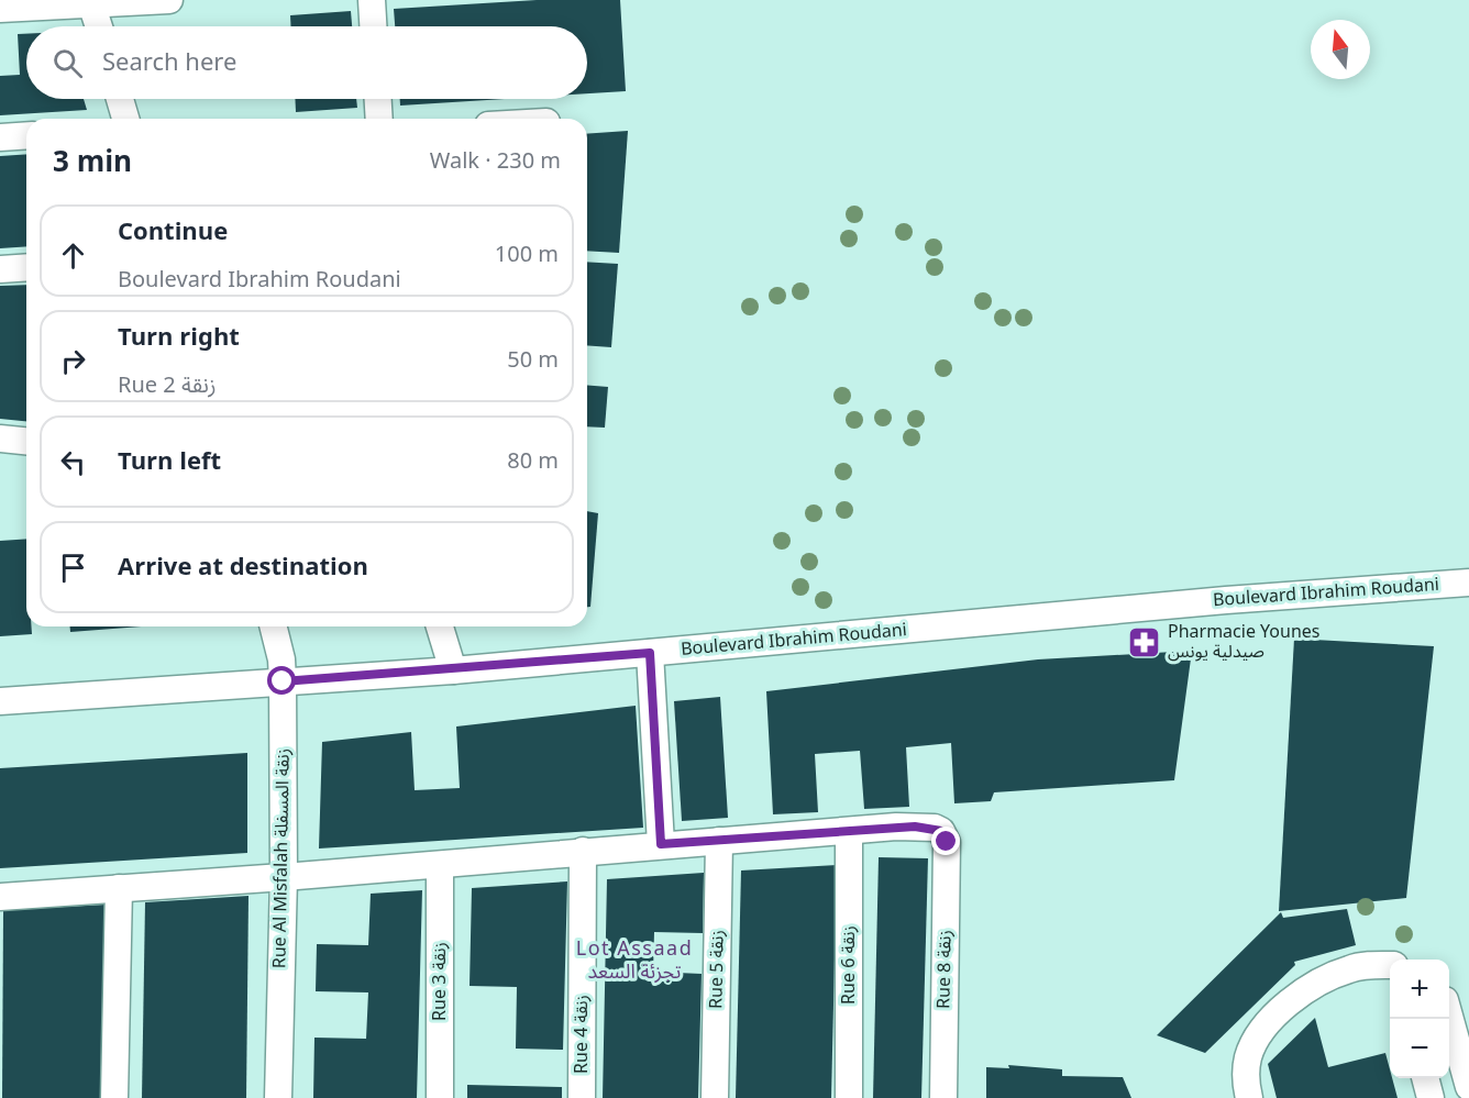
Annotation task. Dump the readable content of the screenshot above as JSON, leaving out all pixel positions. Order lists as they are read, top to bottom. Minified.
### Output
{"streets":{"street":["Boulevard Ibrahim Roudani","Rue Al Misfalah زنقة المسفلة","Rue 6 زنقة","Rue 5 زنقة","Rue 8 زنقة","Rue 3 زنقة","Rue 4 زنقة"]},"crossings":[["Boulevard Ibrahim Roudani","Rue Al Misfalah زنقة المسفلة"],["Rue 6 زنقة","Rue 8 زنقة"]],"districts":["Lot Assaad تجزئة السعد"],"places":{"pharmacy":["Pharmacie Younes صيدلية يونس"]},"north":"top","page":{"search":"Search here","heading":["3 min","Walk · 230 m"],"list":[["Continue","Boulevard Ibrahim Roudani","100 m"],["Turn right","Rue 2 زنقة","50 m"],["Turn left","80 m"],"Arrive at destination"],"map_buttons":["+","−"]}}
